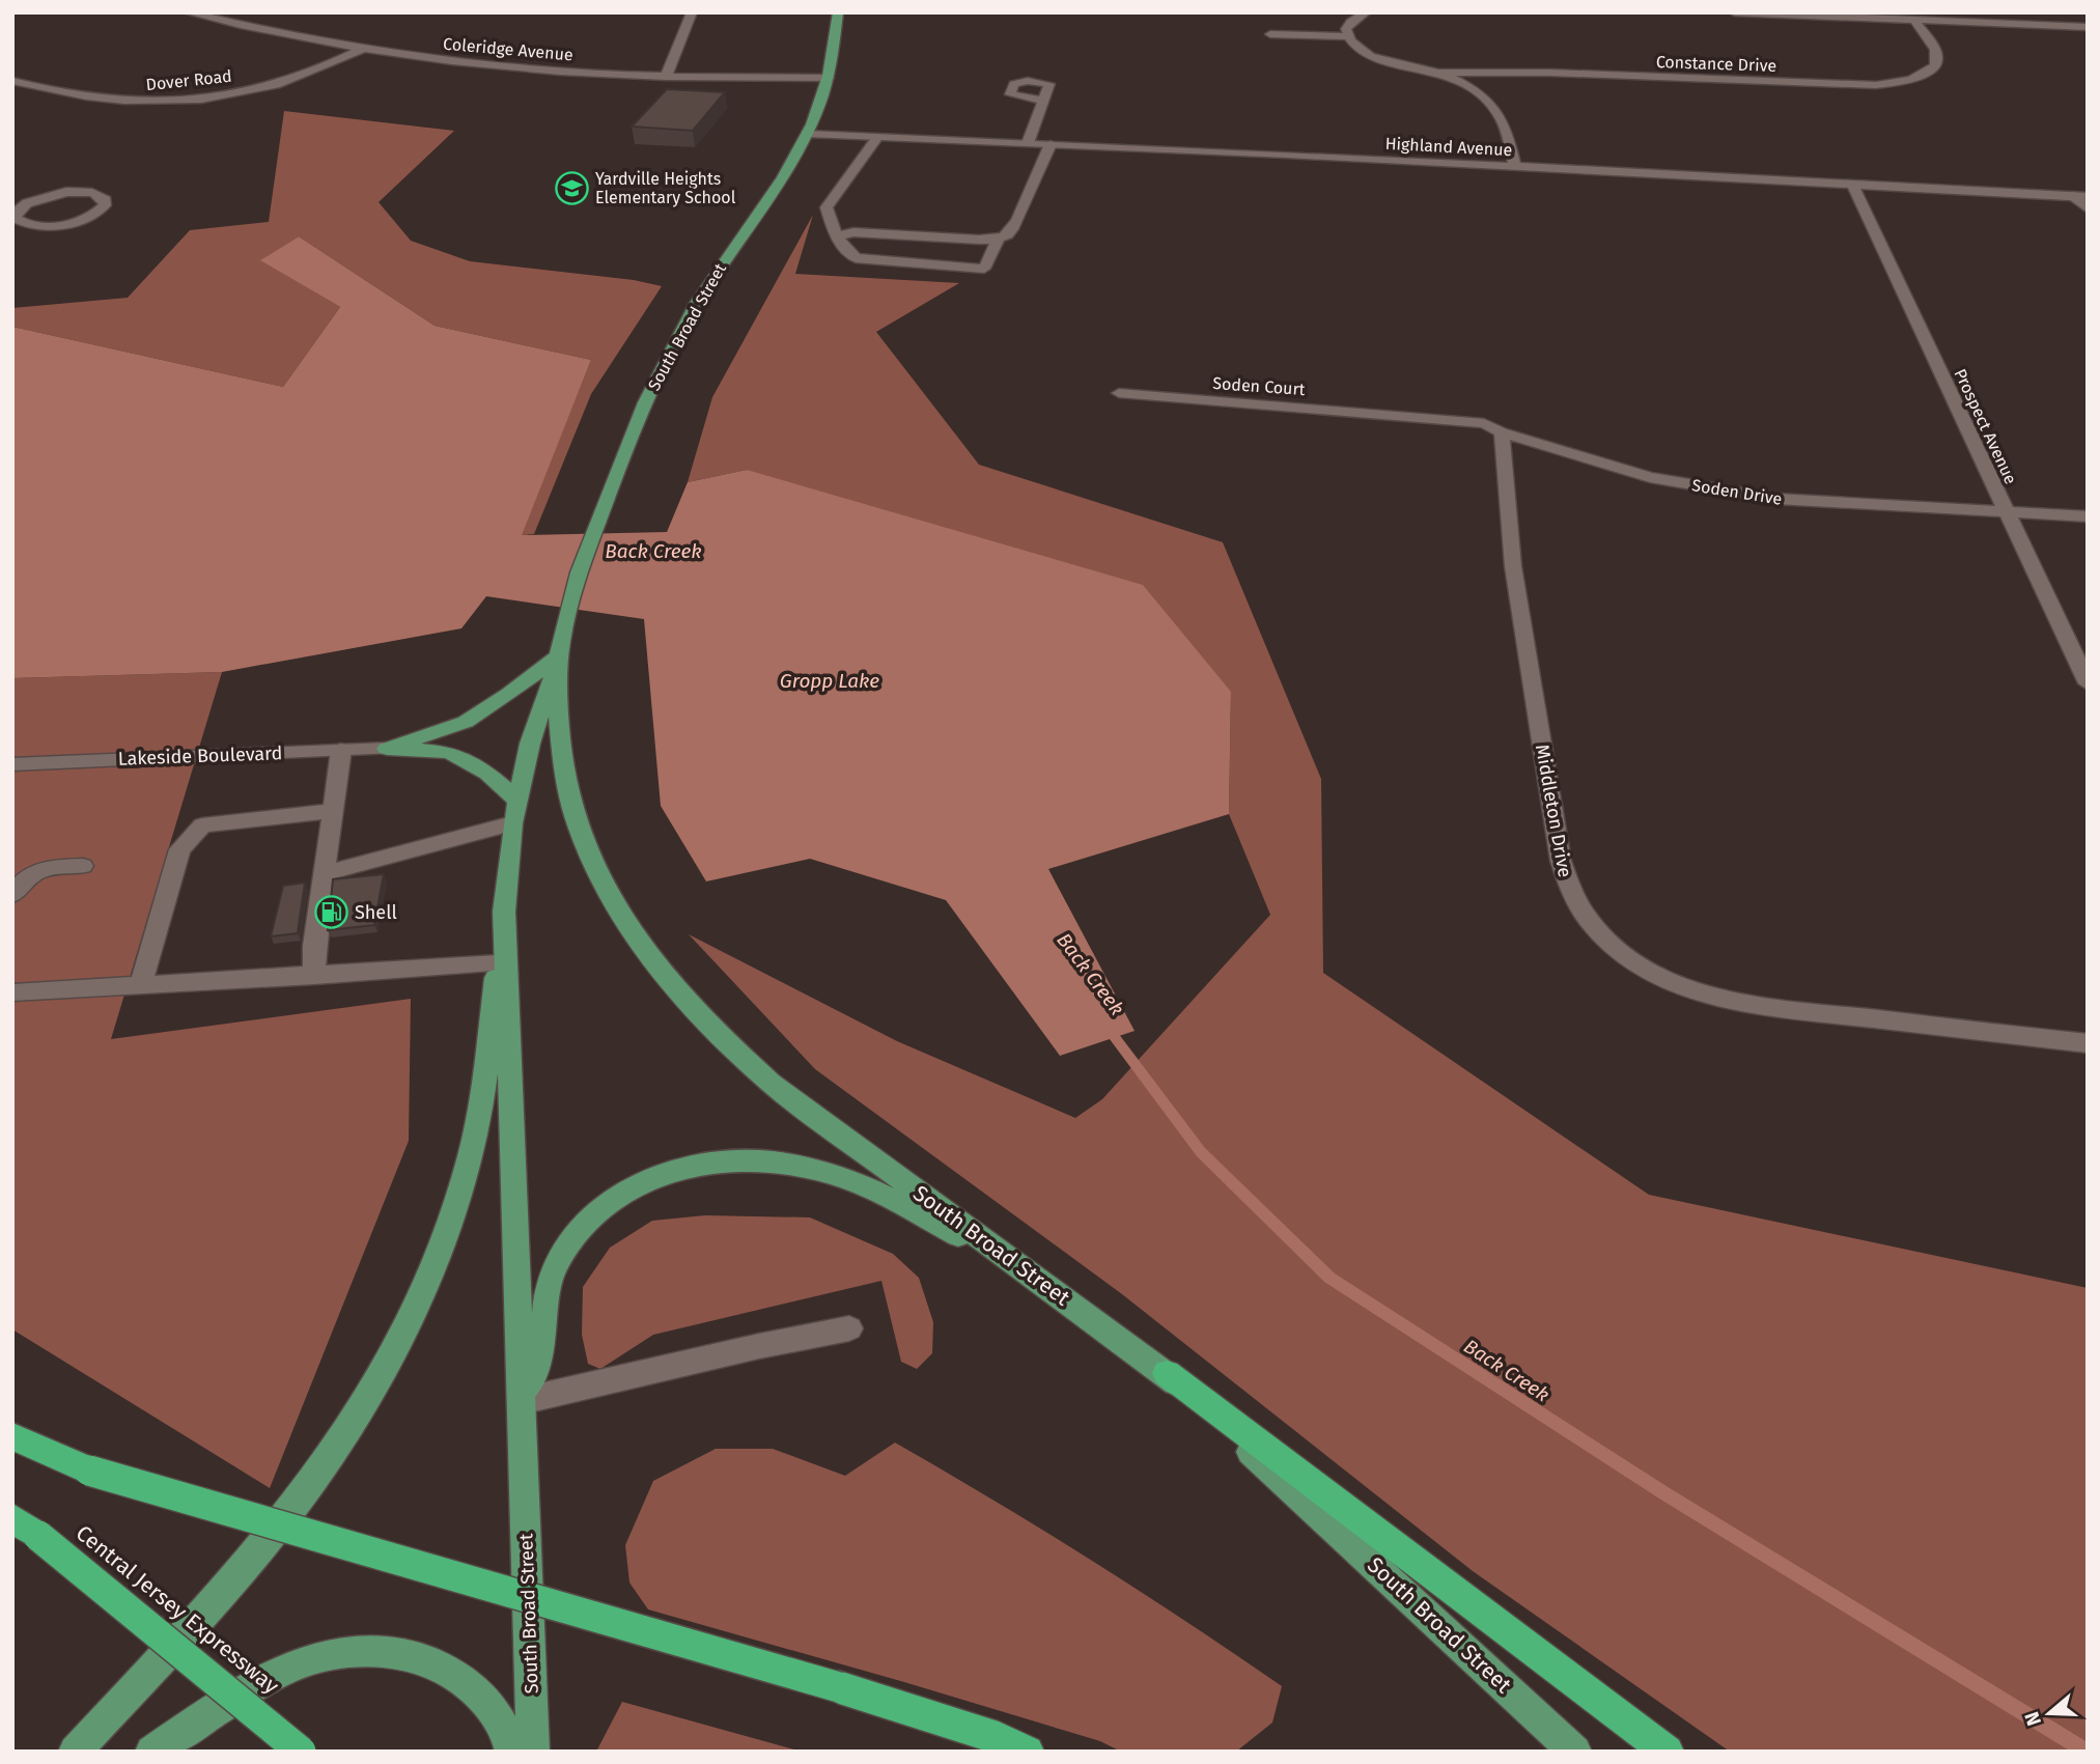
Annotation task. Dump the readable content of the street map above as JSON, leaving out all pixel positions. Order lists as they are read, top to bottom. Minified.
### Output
{"streets":{"highway":["Central Jersey Expressway"],"main road":["South Broad Street"],"street":["Coleridge Avenue","Constance Drive","Dover Road","Highland Avenue","Soden Court","Prospect Avenue","Soden Drive","Lakeside Boulevard","Middleton Drive"]},"crossings":[["Coleridge Avenue","Dover Road"],["Coleridge Avenue","South Broad Street"],["Highland Avenue","South Broad Street"],["Highland Avenue","Prospect Avenue"],["Soden Court","Soden Drive"],["Prospect Avenue","Soden Drive"],["Soden Drive","Middleton Drive"]],"water":["Back Creek","Gropp Lake"],"places":{"school or university":["Yardville Heights Elementary School"],"fuel station":["Shell"]},"north":"left"}
